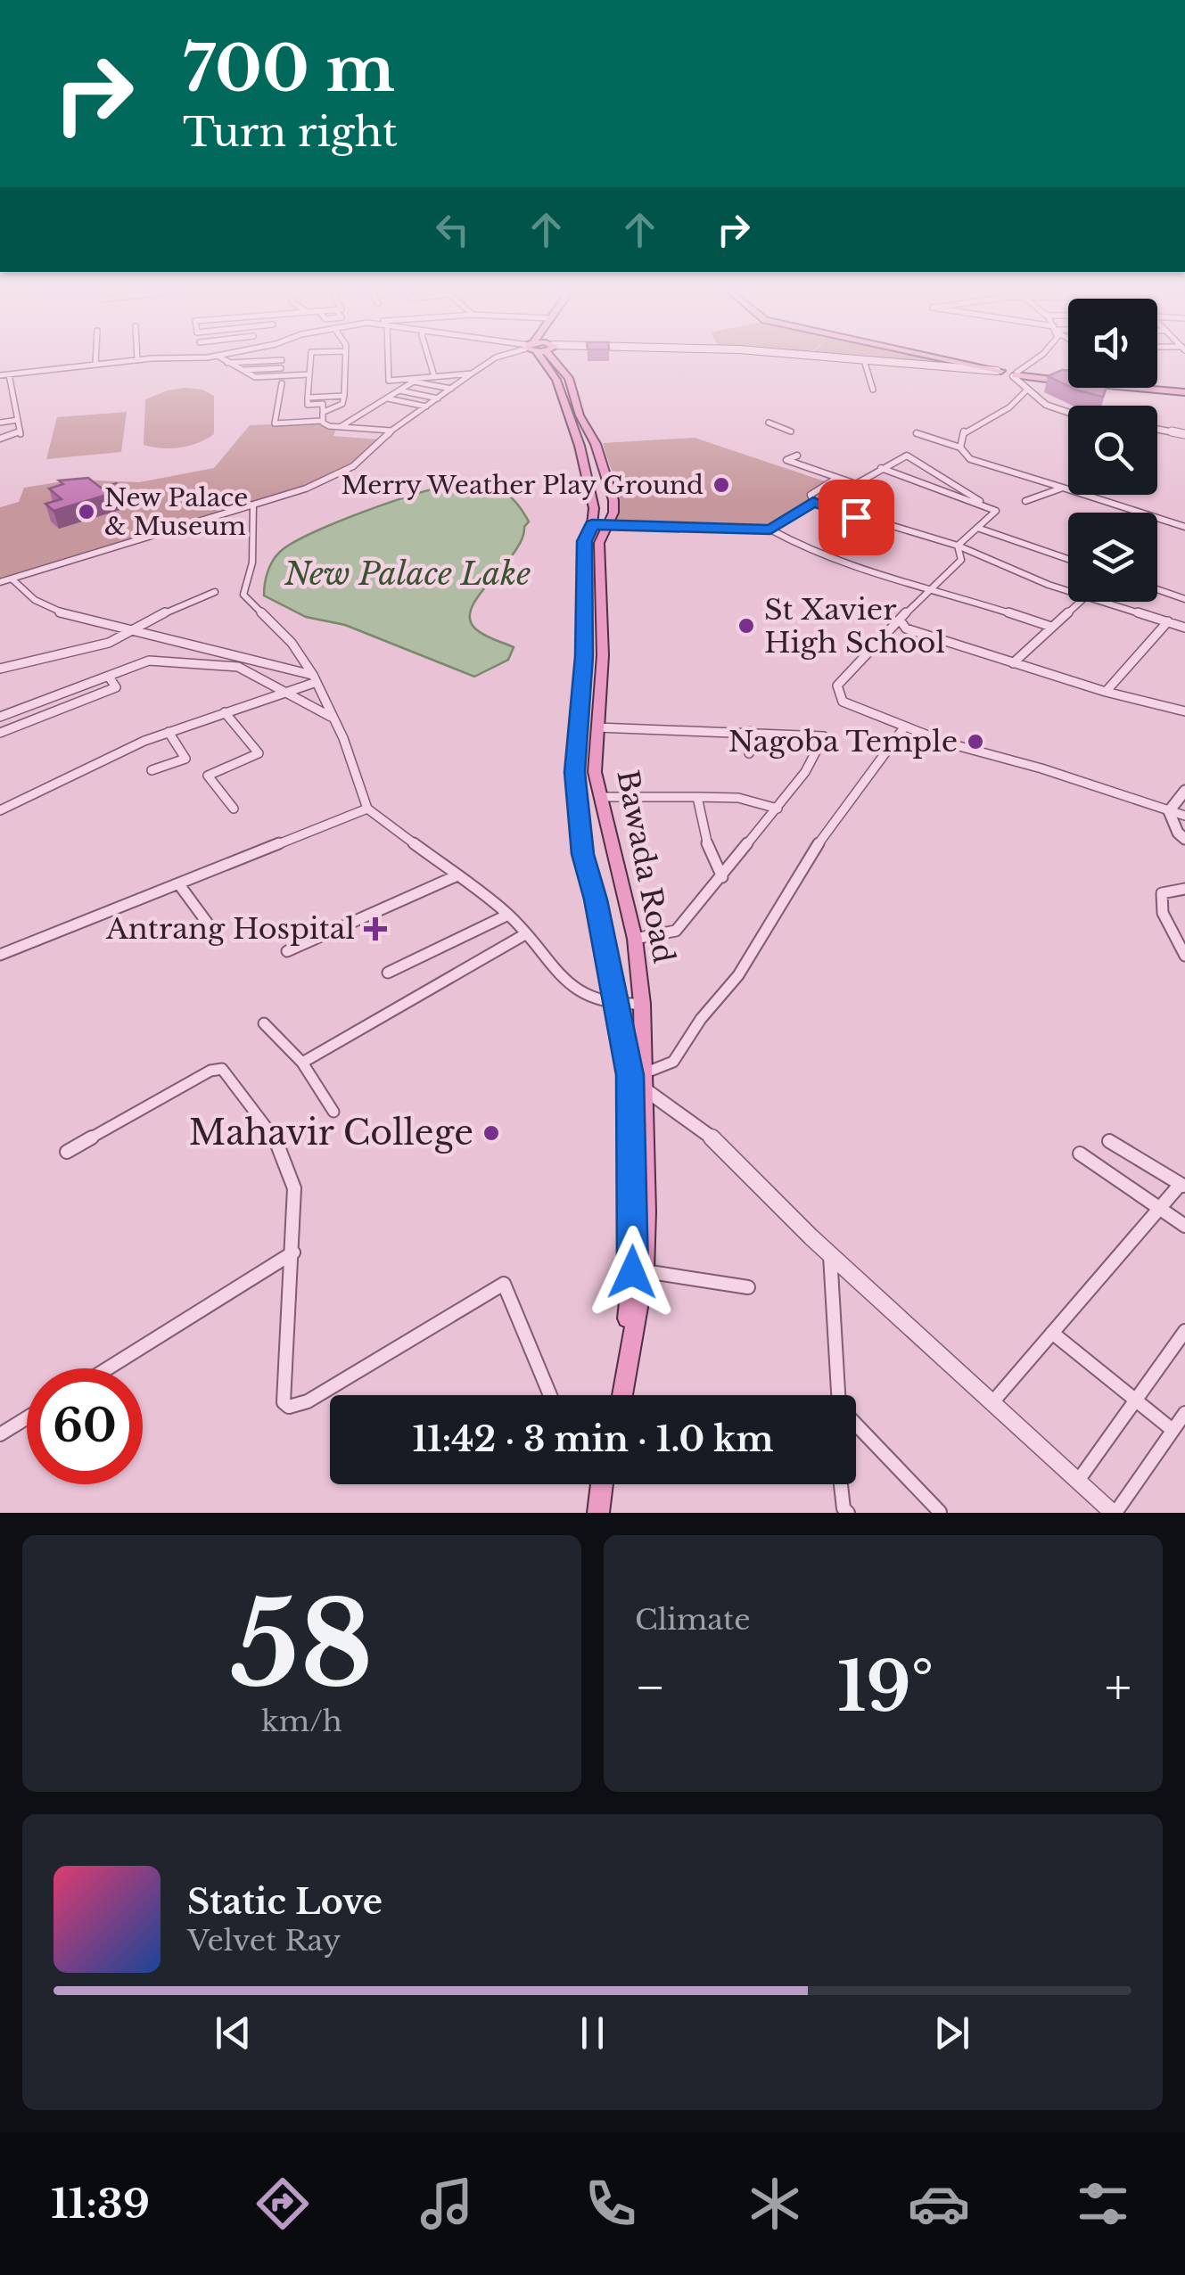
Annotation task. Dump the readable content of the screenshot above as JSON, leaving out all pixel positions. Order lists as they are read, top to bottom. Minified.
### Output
{"streets":{"main road":["Bawada Road"]},"water":["New Palace Lake"],"places":{"other":["Merry Weather Play Ground","New Palace & Museum","St Xavier High School","Nagoba Temple","Mahavir College"],"health":["Antrang Hospital"]},"page":{"turn":["700 m","Turn right"],"limit":"60","trip":"11:42 · 3 min · 1.0 km","tile":[["58","km/h"],"Climate"],"heat":["−","19°","+"],"song":["Static Love","Velvet Ray"],"tabs":"11:39"}}
